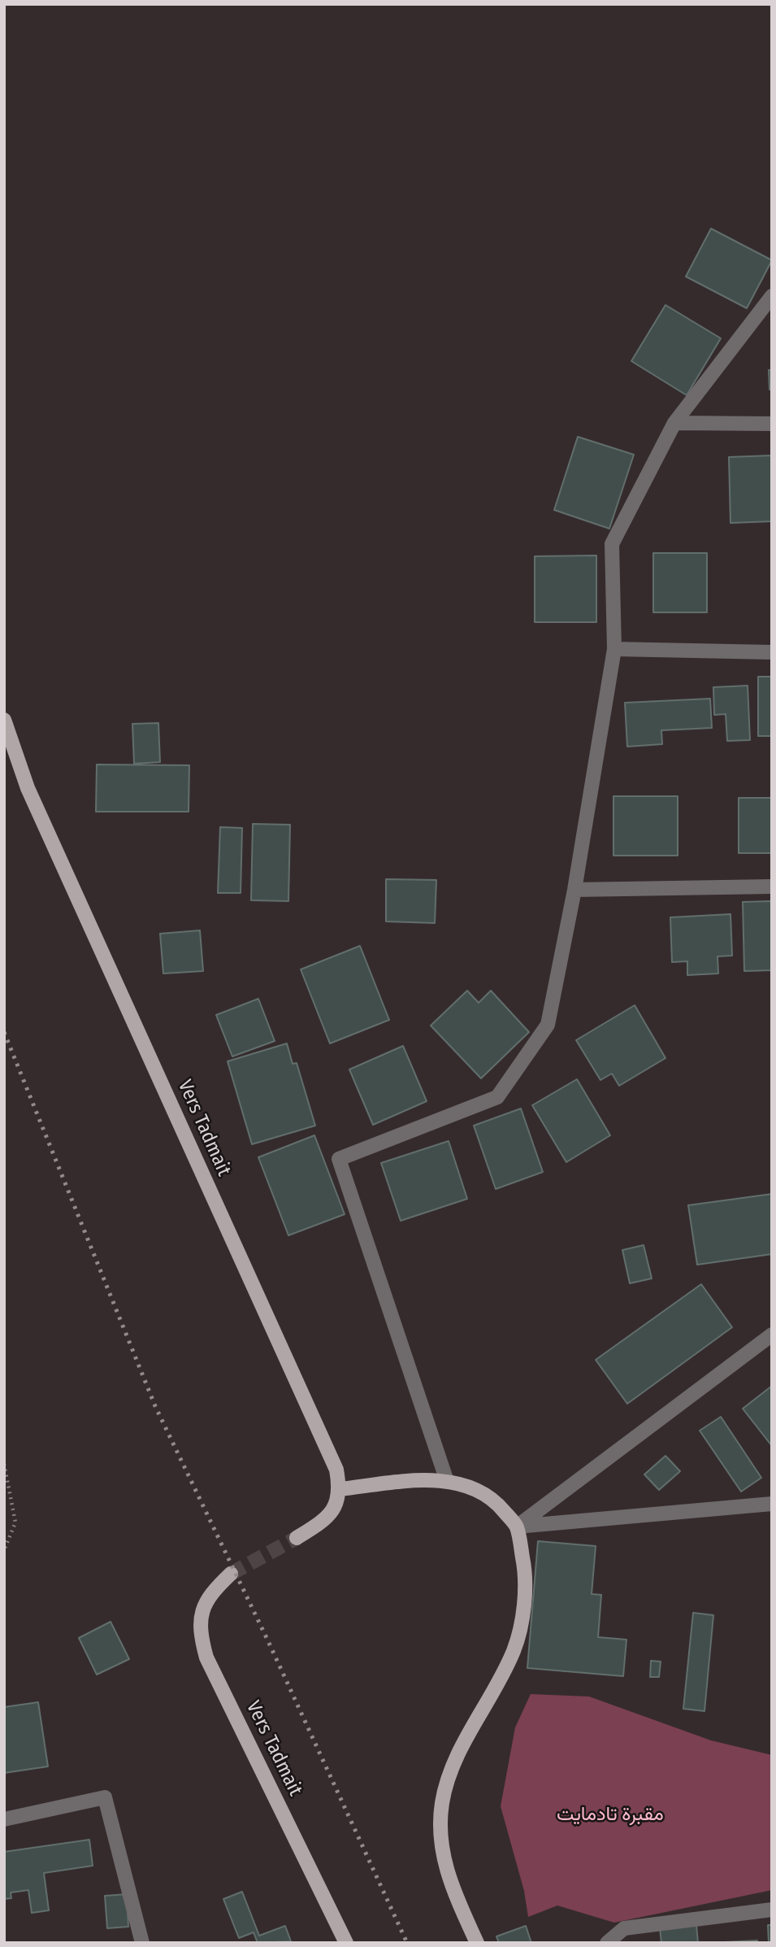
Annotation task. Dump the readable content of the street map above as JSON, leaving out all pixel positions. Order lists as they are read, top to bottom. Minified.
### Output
{"streets":{"main road":["Vers Tadmait"]},"parks":["مقبرة تادمايت"]}
